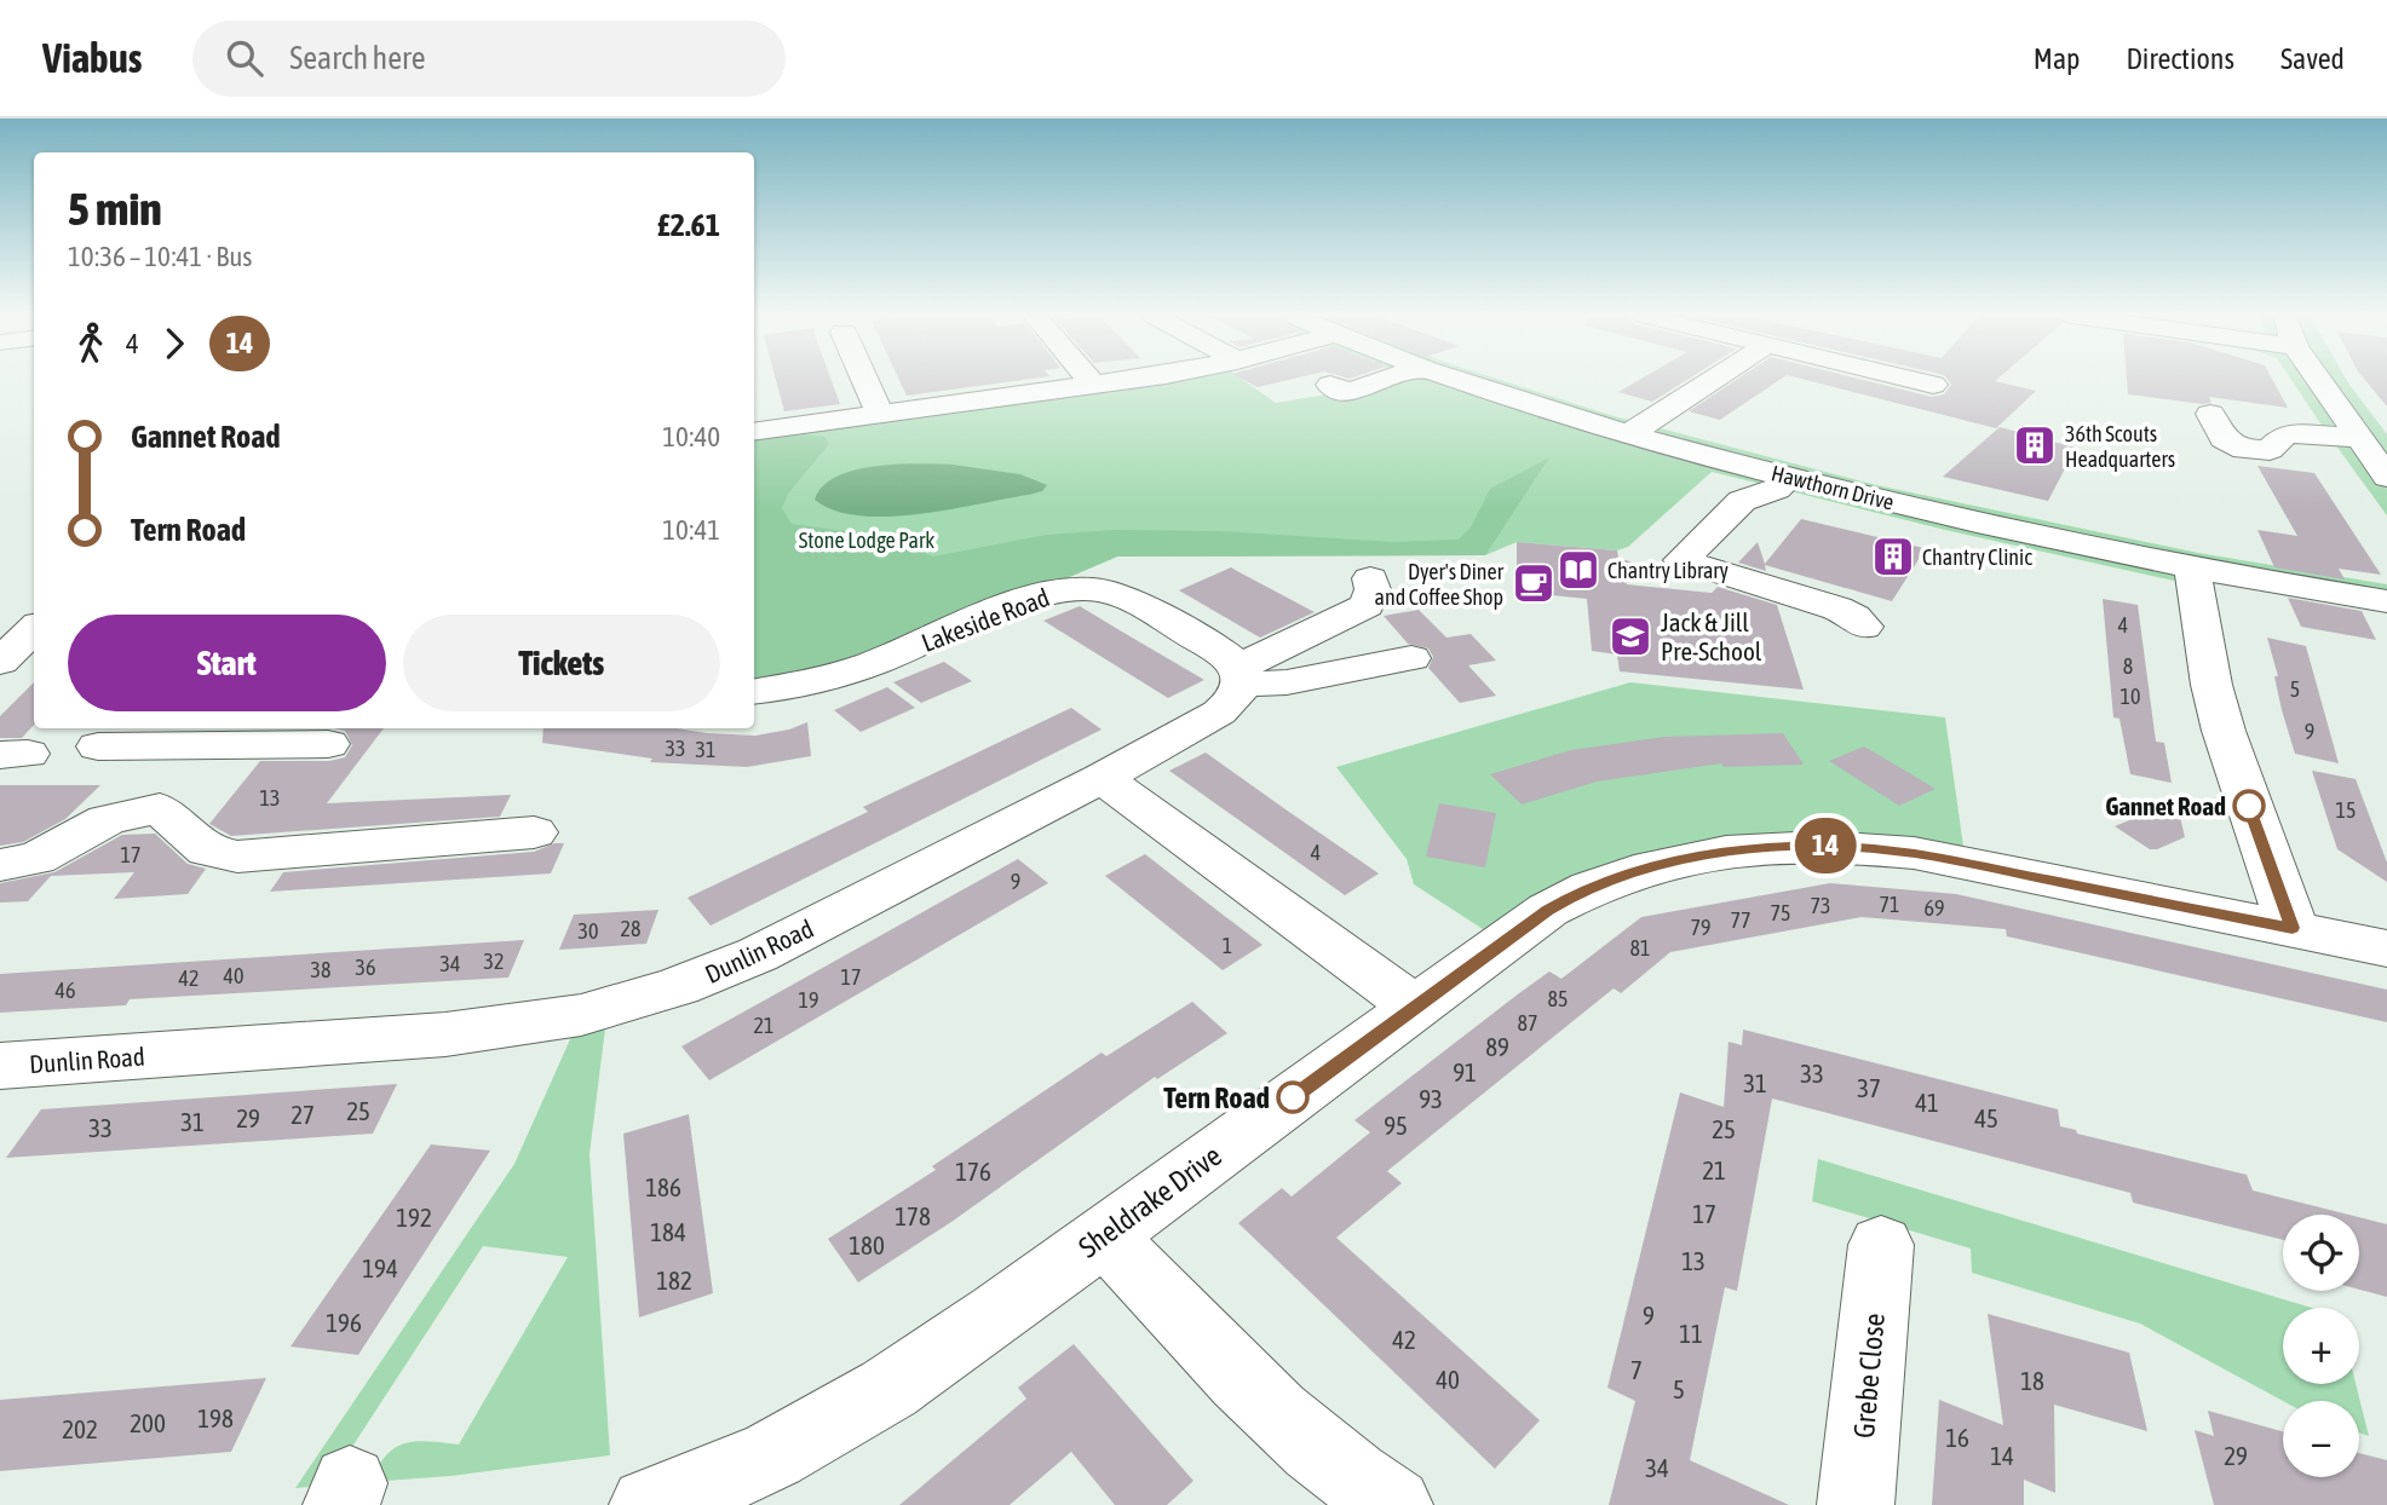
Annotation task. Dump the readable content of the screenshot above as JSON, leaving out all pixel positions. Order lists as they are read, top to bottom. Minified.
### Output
{"streets":{"street":["Hawthorn Drive","Lakeside Road","Dunlin Road","Sheldrake Drive","Grebe Close"]},"parks":["Stone Lodge Park"],"places":{"building":["36th Scouts Headquarters","Chantry Clinic"],"library":["Chantry Library"],"cafe":["Dyer's Diner and Coffee Shop"],"school or university":["Jack & Jill Pre-School"],"other":["Gannet Road","Tern Road"]},"lines":["bus line 14"],"house_numbers":["4","8","5","10","9","33","31","13","15","4","17","9","71","73","69","75","77","79","28","30","1","81","32","34","36","38","40","17","42","46","85","19","87","21","89","91","33","31","37","93","41","25","27","29","45","31","95","33","25","21","176","186","17","178","192","184","180","13","194","182","9","196","11","42","7","40","18","5","198","200","202","16","14","29","34"],"page":{"header":"Viabus","search":"Search here","nav":["Map","Directions","Saved"],"on_map":"14","heading":["5 min","10:36 – 10:41 · Bus","£2.61"],"legs":["4","14"],"list":[{"name":"Gannet Road","value":"10:40"},{"name":"Tern Road","value":"10:41"}],"buttons":["Start","Tickets"],"map_buttons":["+","−"]}}
